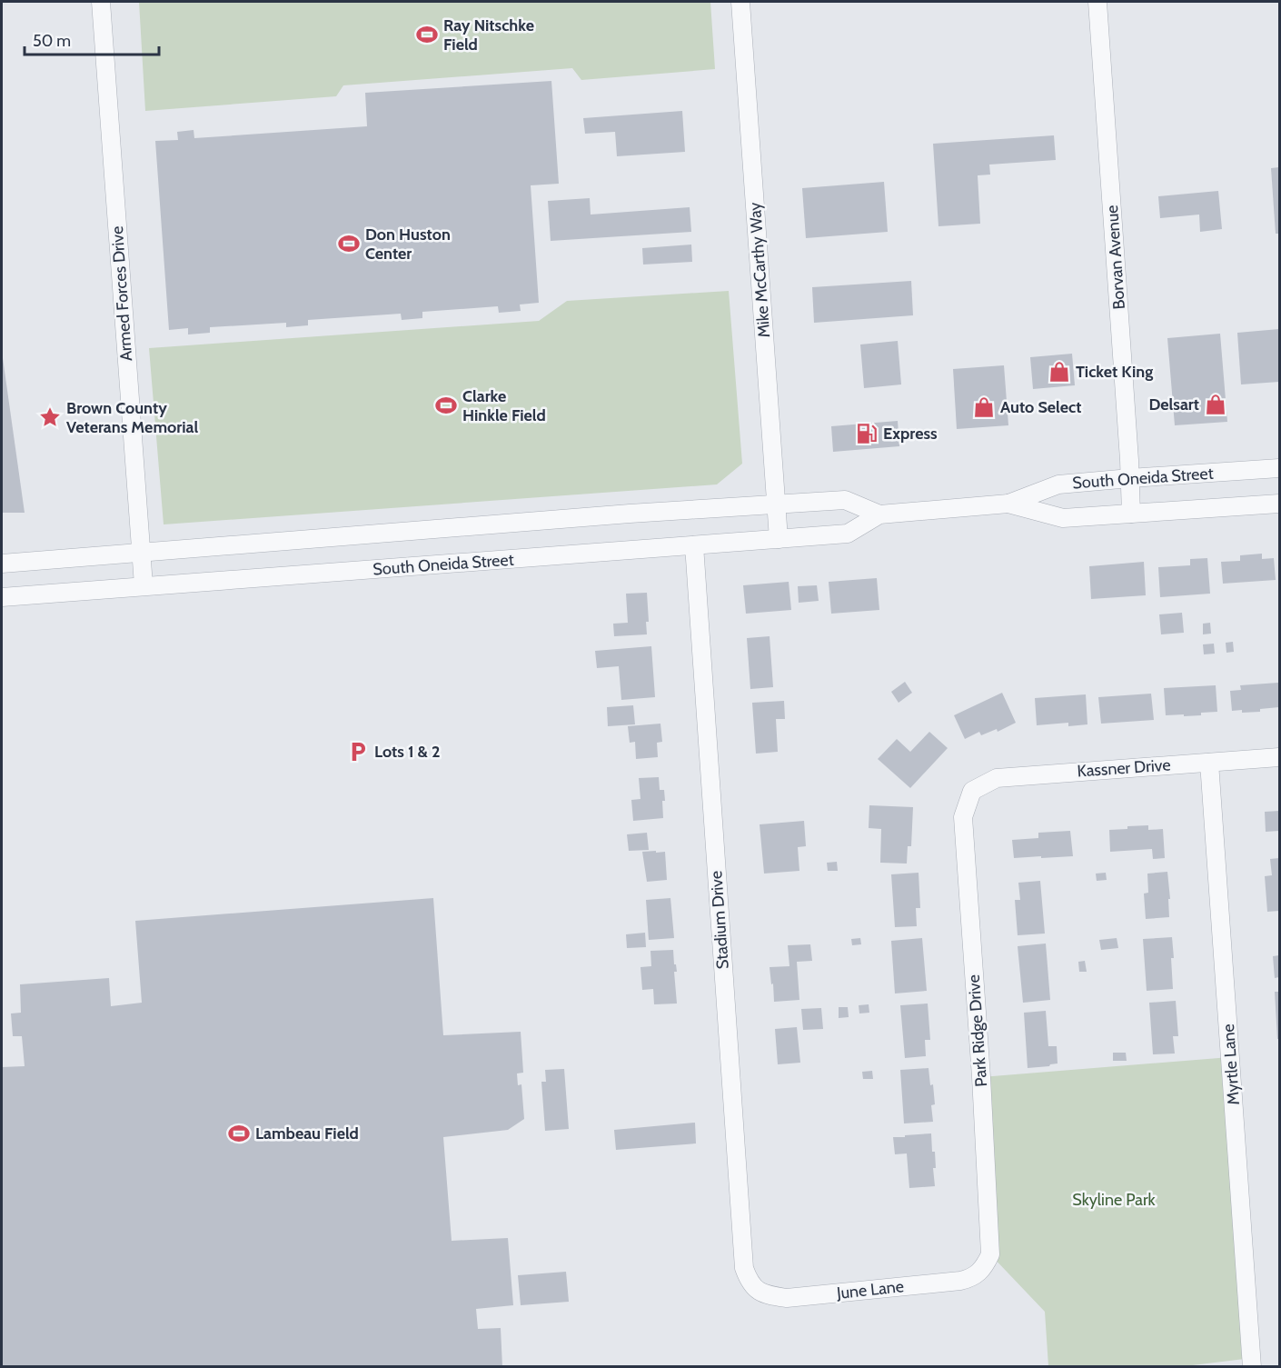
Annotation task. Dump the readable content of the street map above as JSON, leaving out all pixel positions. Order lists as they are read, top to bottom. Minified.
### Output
{"streets":{"street":["Borvan Avenue","Mike McCarthy Way","Armed Forces Drive","South Oneida Street","Kassner Drive","Stadium Drive","Park Ridge Drive","Myrtle Lane","June Lane"]},"crossings":[["Borvan Avenue","South Oneida Street"],["Mike McCarthy Way","South Oneida Street"],["Armed Forces Drive","South Oneida Street"],["South Oneida Street","Stadium Drive"],["Kassner Drive","Park Ridge Drive"],["Kassner Drive","Myrtle Lane"],["Stadium Drive","June Lane"],["Park Ridge Drive","June Lane"]],"parks":["Skyline Park"],"places":{"sports":["Ray Nitschke Field","Don Huston Center","Clarke Hinkle Field","Lambeau Field"],"shop":["Ticket King","Delsart","Auto Select"],"place":["Brown County Veterans Memorial"],"fuel station":["Express"],"parking":["Lots 1 & 2"]},"scale_bar":"50 m"}
